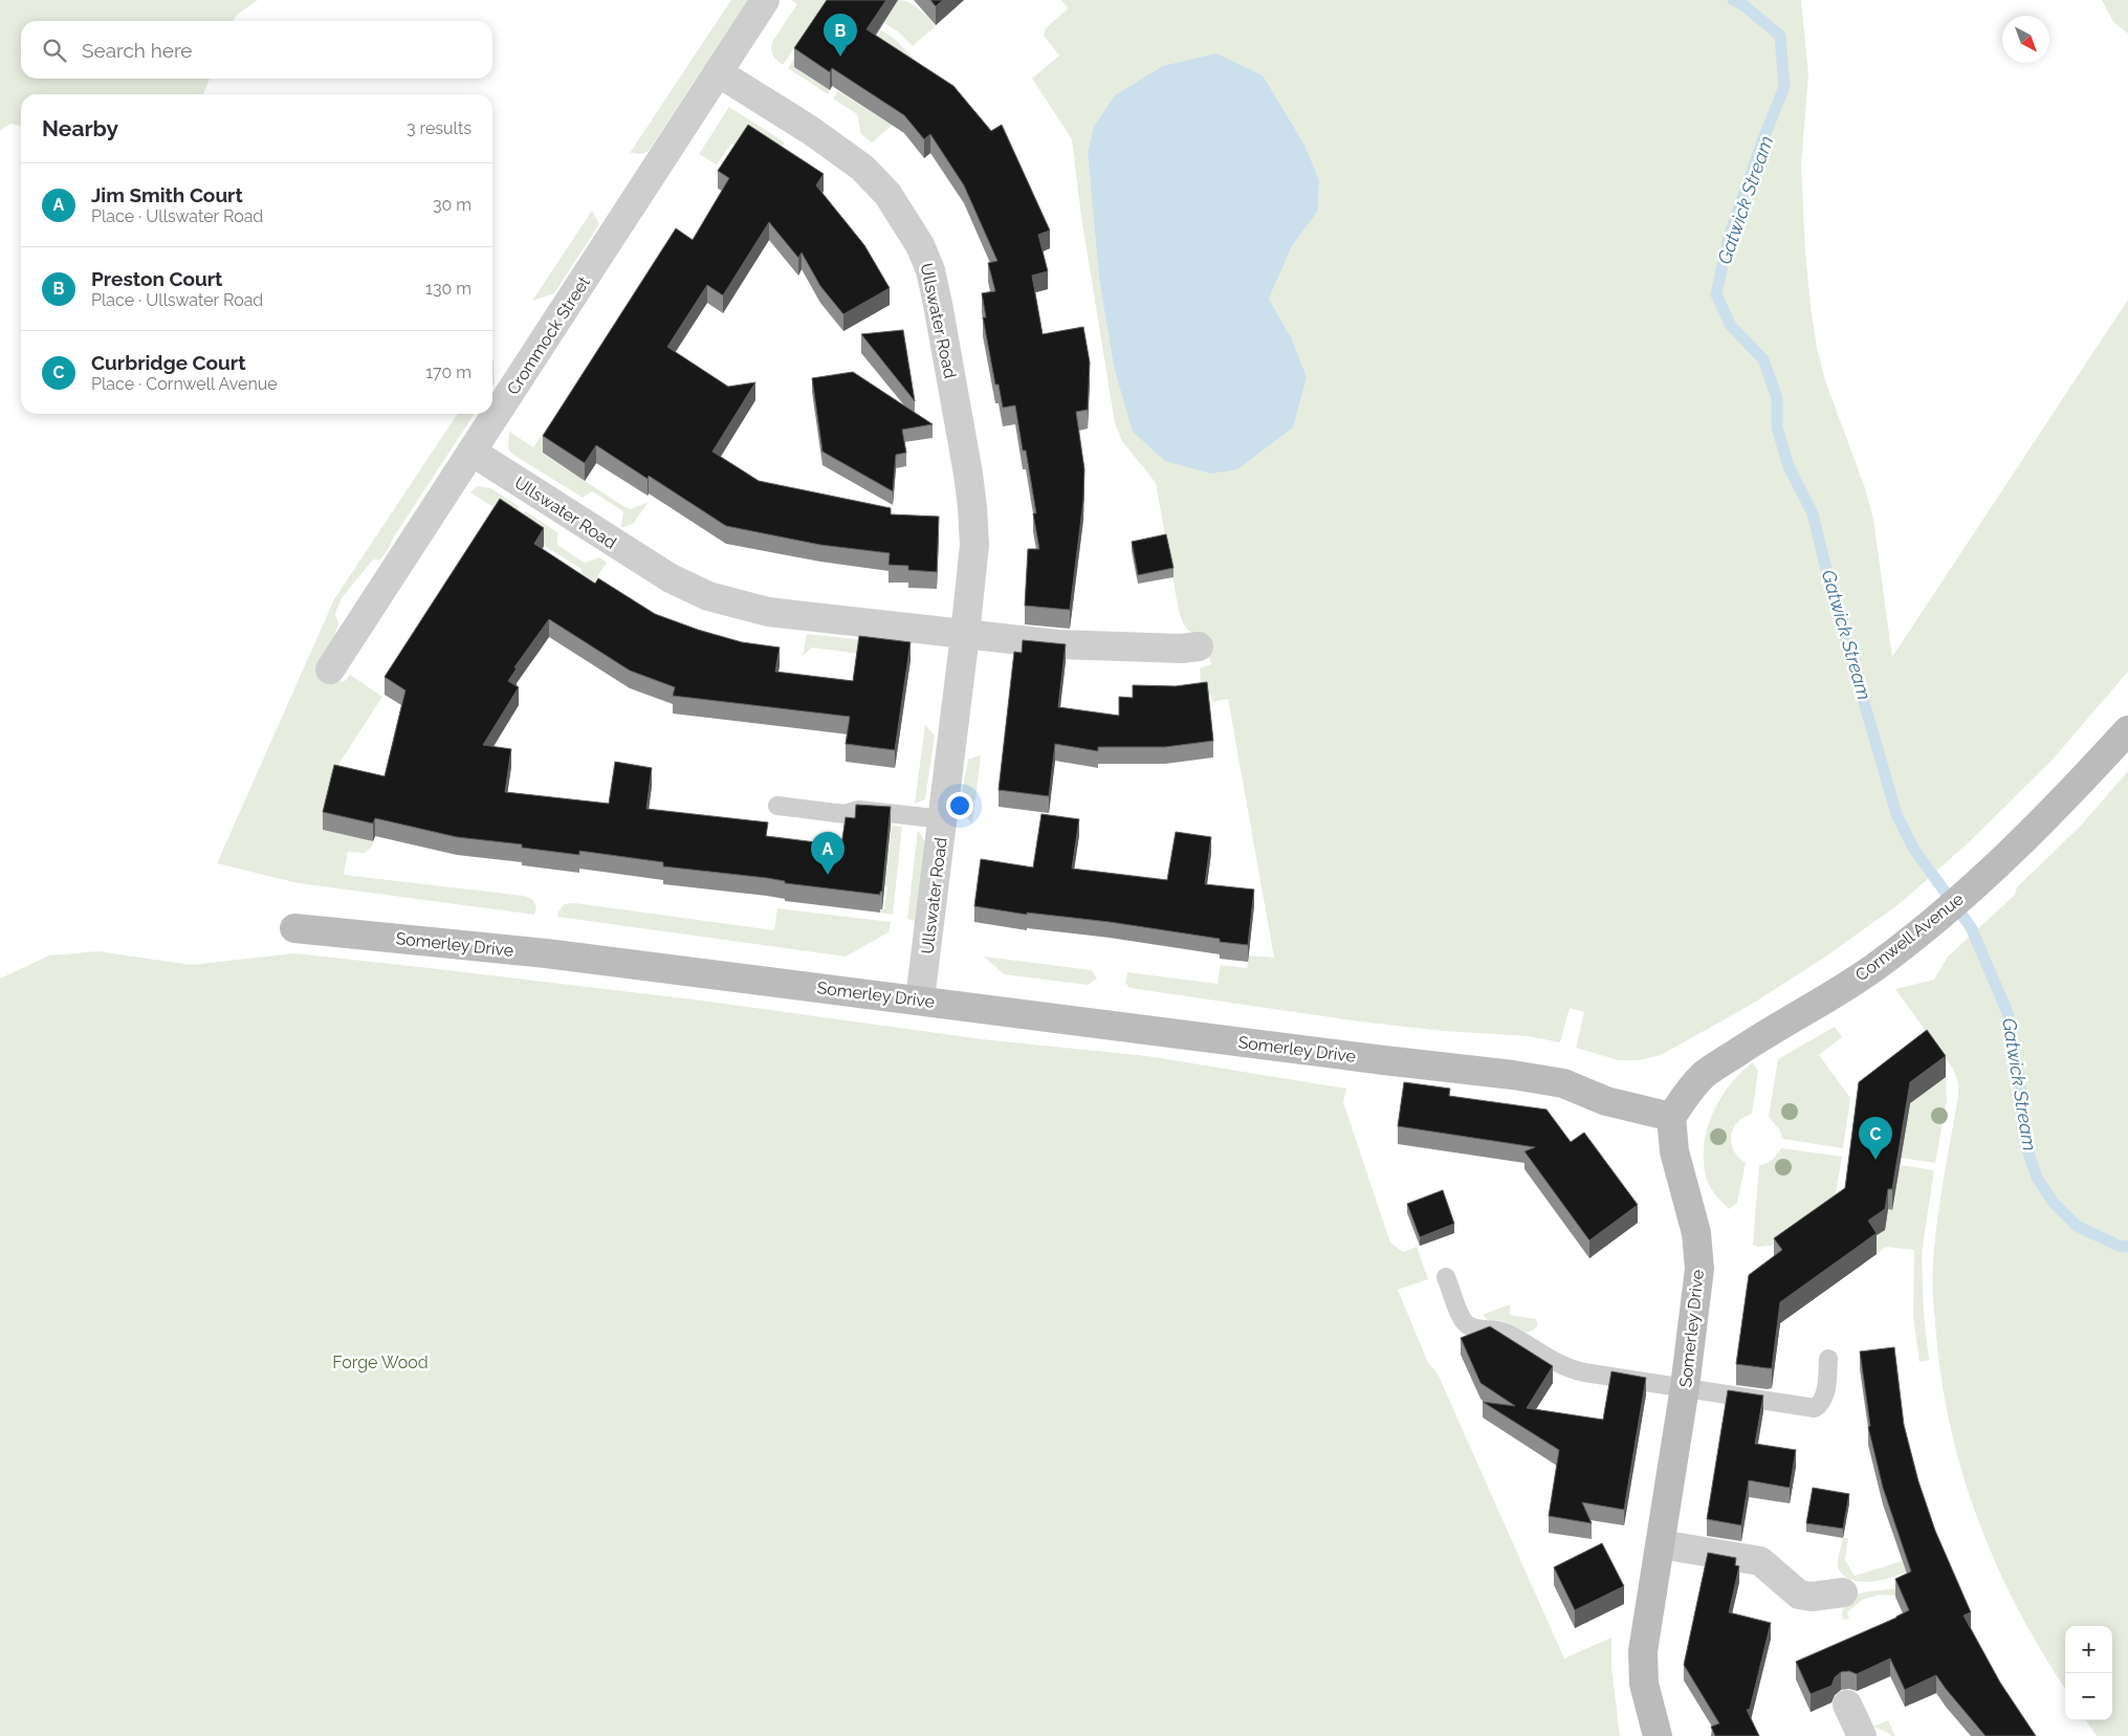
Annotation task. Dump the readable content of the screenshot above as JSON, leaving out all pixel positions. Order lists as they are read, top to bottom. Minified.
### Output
{"streets":{"street":["Ullswater Road","Crommock Street","Cornwell Avenue","Somerley Drive"]},"crossings":[["Ullswater Road","Crommock Street"],["Ullswater Road","Somerley Drive"],["Cornwell Avenue","Somerley Drive"]],"water":["Gatwick Stream"],"parks":["Forge Wood"],"north":"bottom right","page":{"pins":["B","A","C"],"search":"Search here","heading":["Nearby","3 results"],"list":[{"mark":"A","name":"Jim Smith Court","note":"Place · Ullswater Road","value":"30 m"},{"mark":"B","name":"Preston Court","note":"Place · Ullswater Road","value":"130 m"},{"mark":"C","name":"Curbridge Court","note":"Place · Cornwell Avenue","value":"170 m"}],"map_buttons":["+","−"]}}
